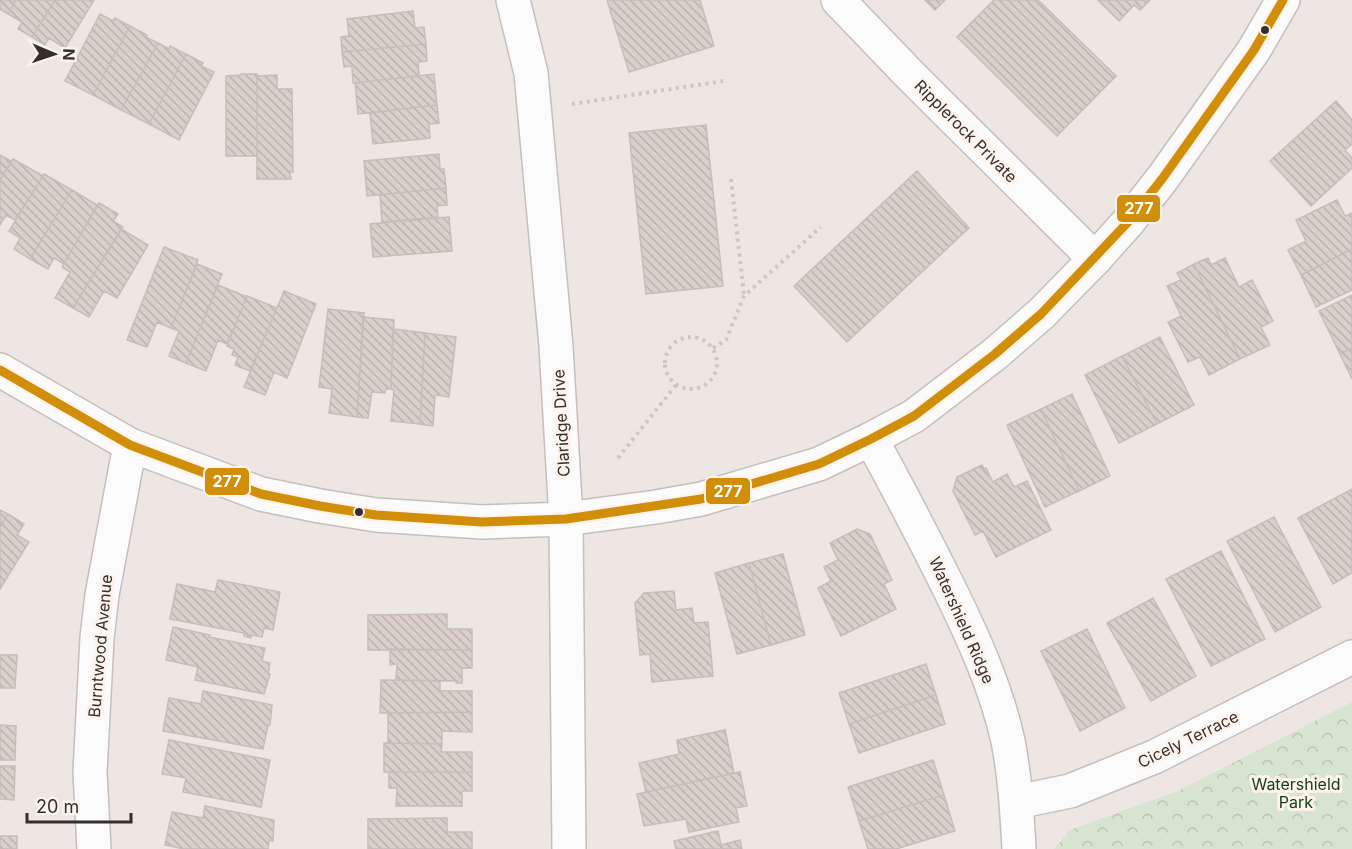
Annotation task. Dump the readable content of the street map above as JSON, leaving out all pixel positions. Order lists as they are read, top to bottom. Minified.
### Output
{"streets":{"street":["Ripplerock Private","Claridge Drive","Watershield Ridge","Burntwood Avenue","Cicely Terrace"]},"crossings":[["Watershield Ridge","Cicely Terrace"]],"parks":["Watershield Park"],"lines":["transit line 277"],"scale_bar":"20 m","north":"right"}
